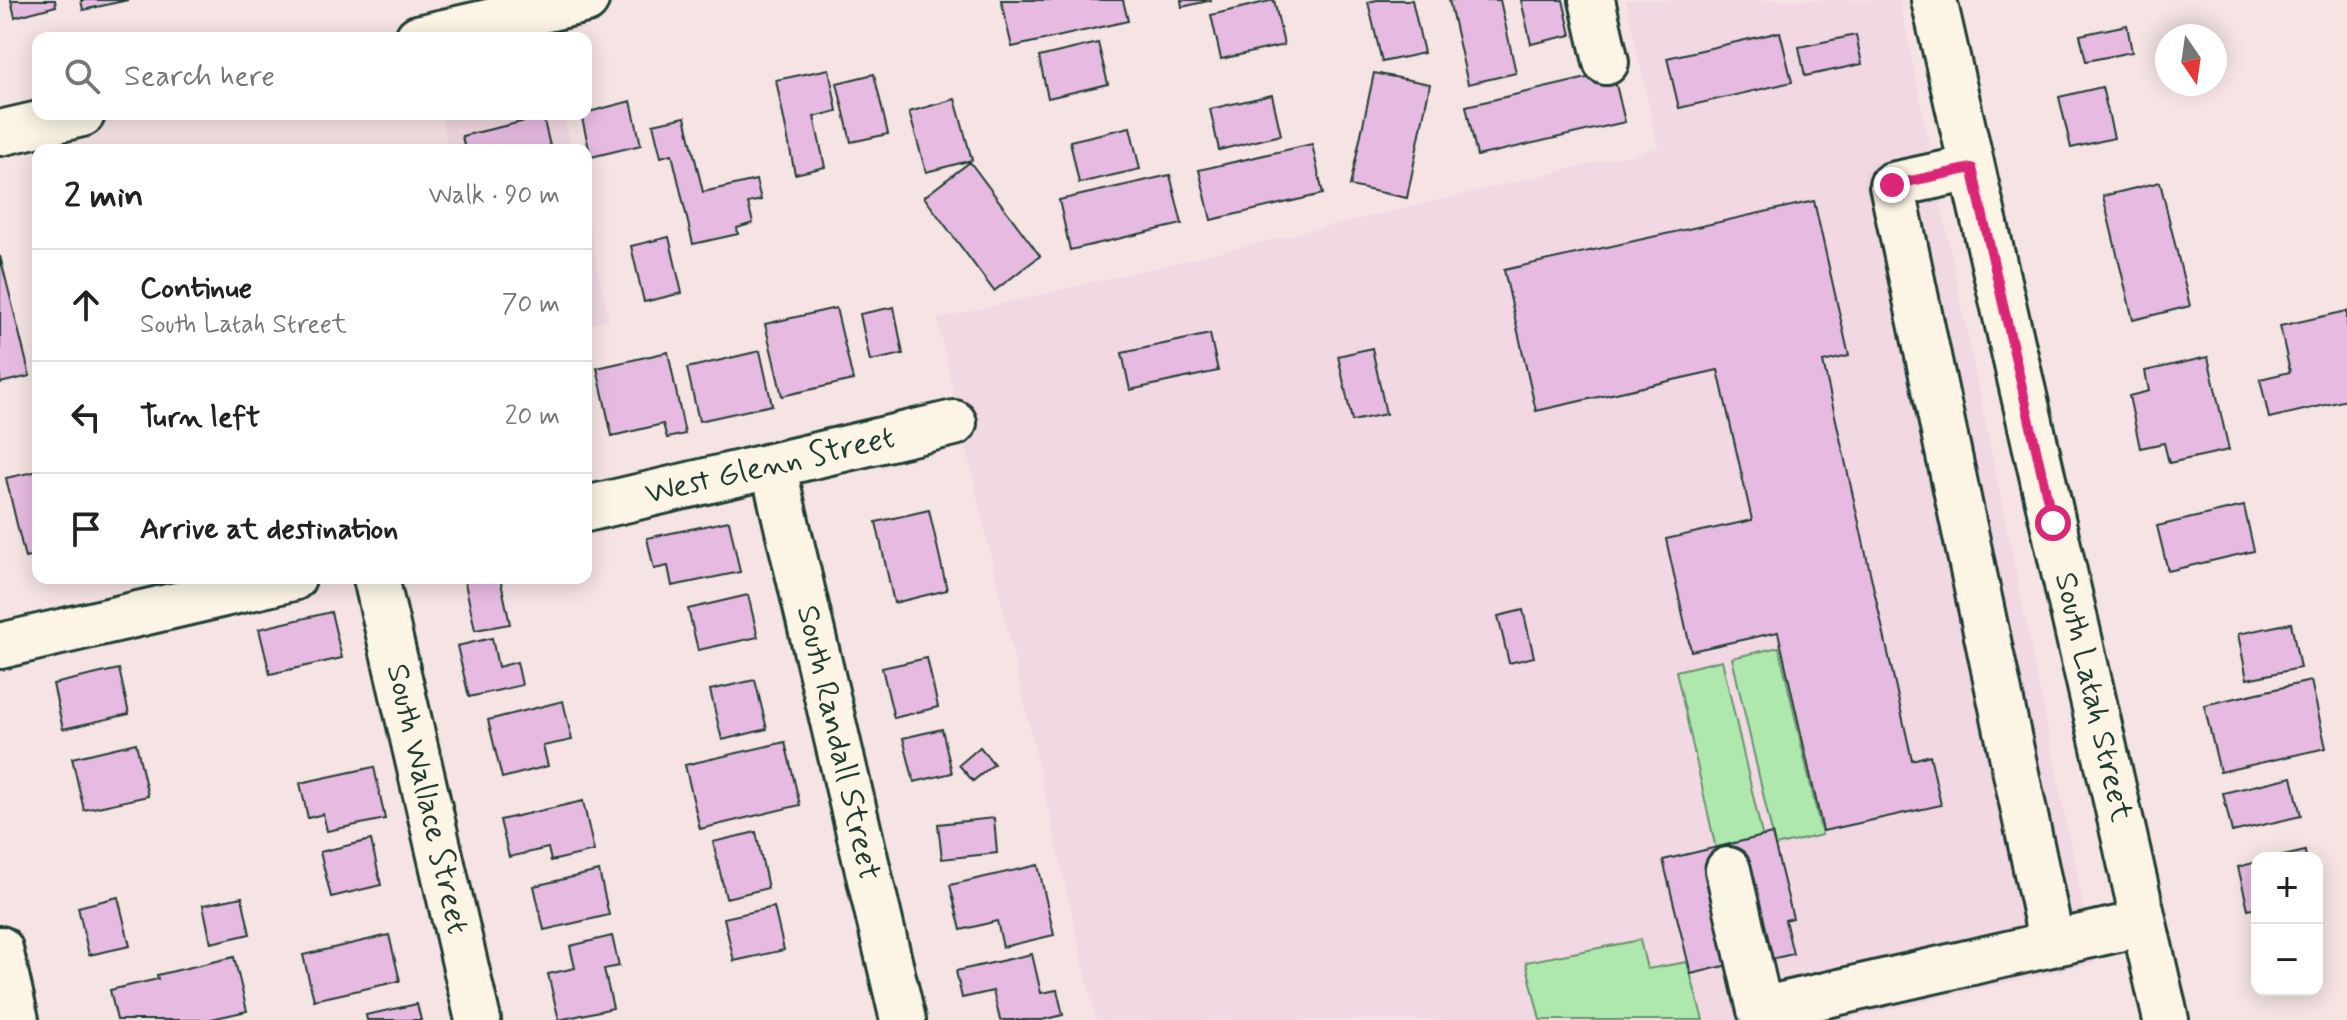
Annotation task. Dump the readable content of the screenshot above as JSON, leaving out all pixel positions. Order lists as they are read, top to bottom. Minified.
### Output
{"streets":{"street":["West Glenn Street","South Latah Street","South Randall Street","South Wallace Street"]},"crossings":[["West Glenn Street","South Randall Street"]],"north":"bottom","page":{"search":"Search here","heading":["2 min","Walk · 90 m"],"list":[["Continue","South Latah Street","70 m"],["Turn left","20 m"],"Arrive at destination"],"map_buttons":["+","−"]}}
